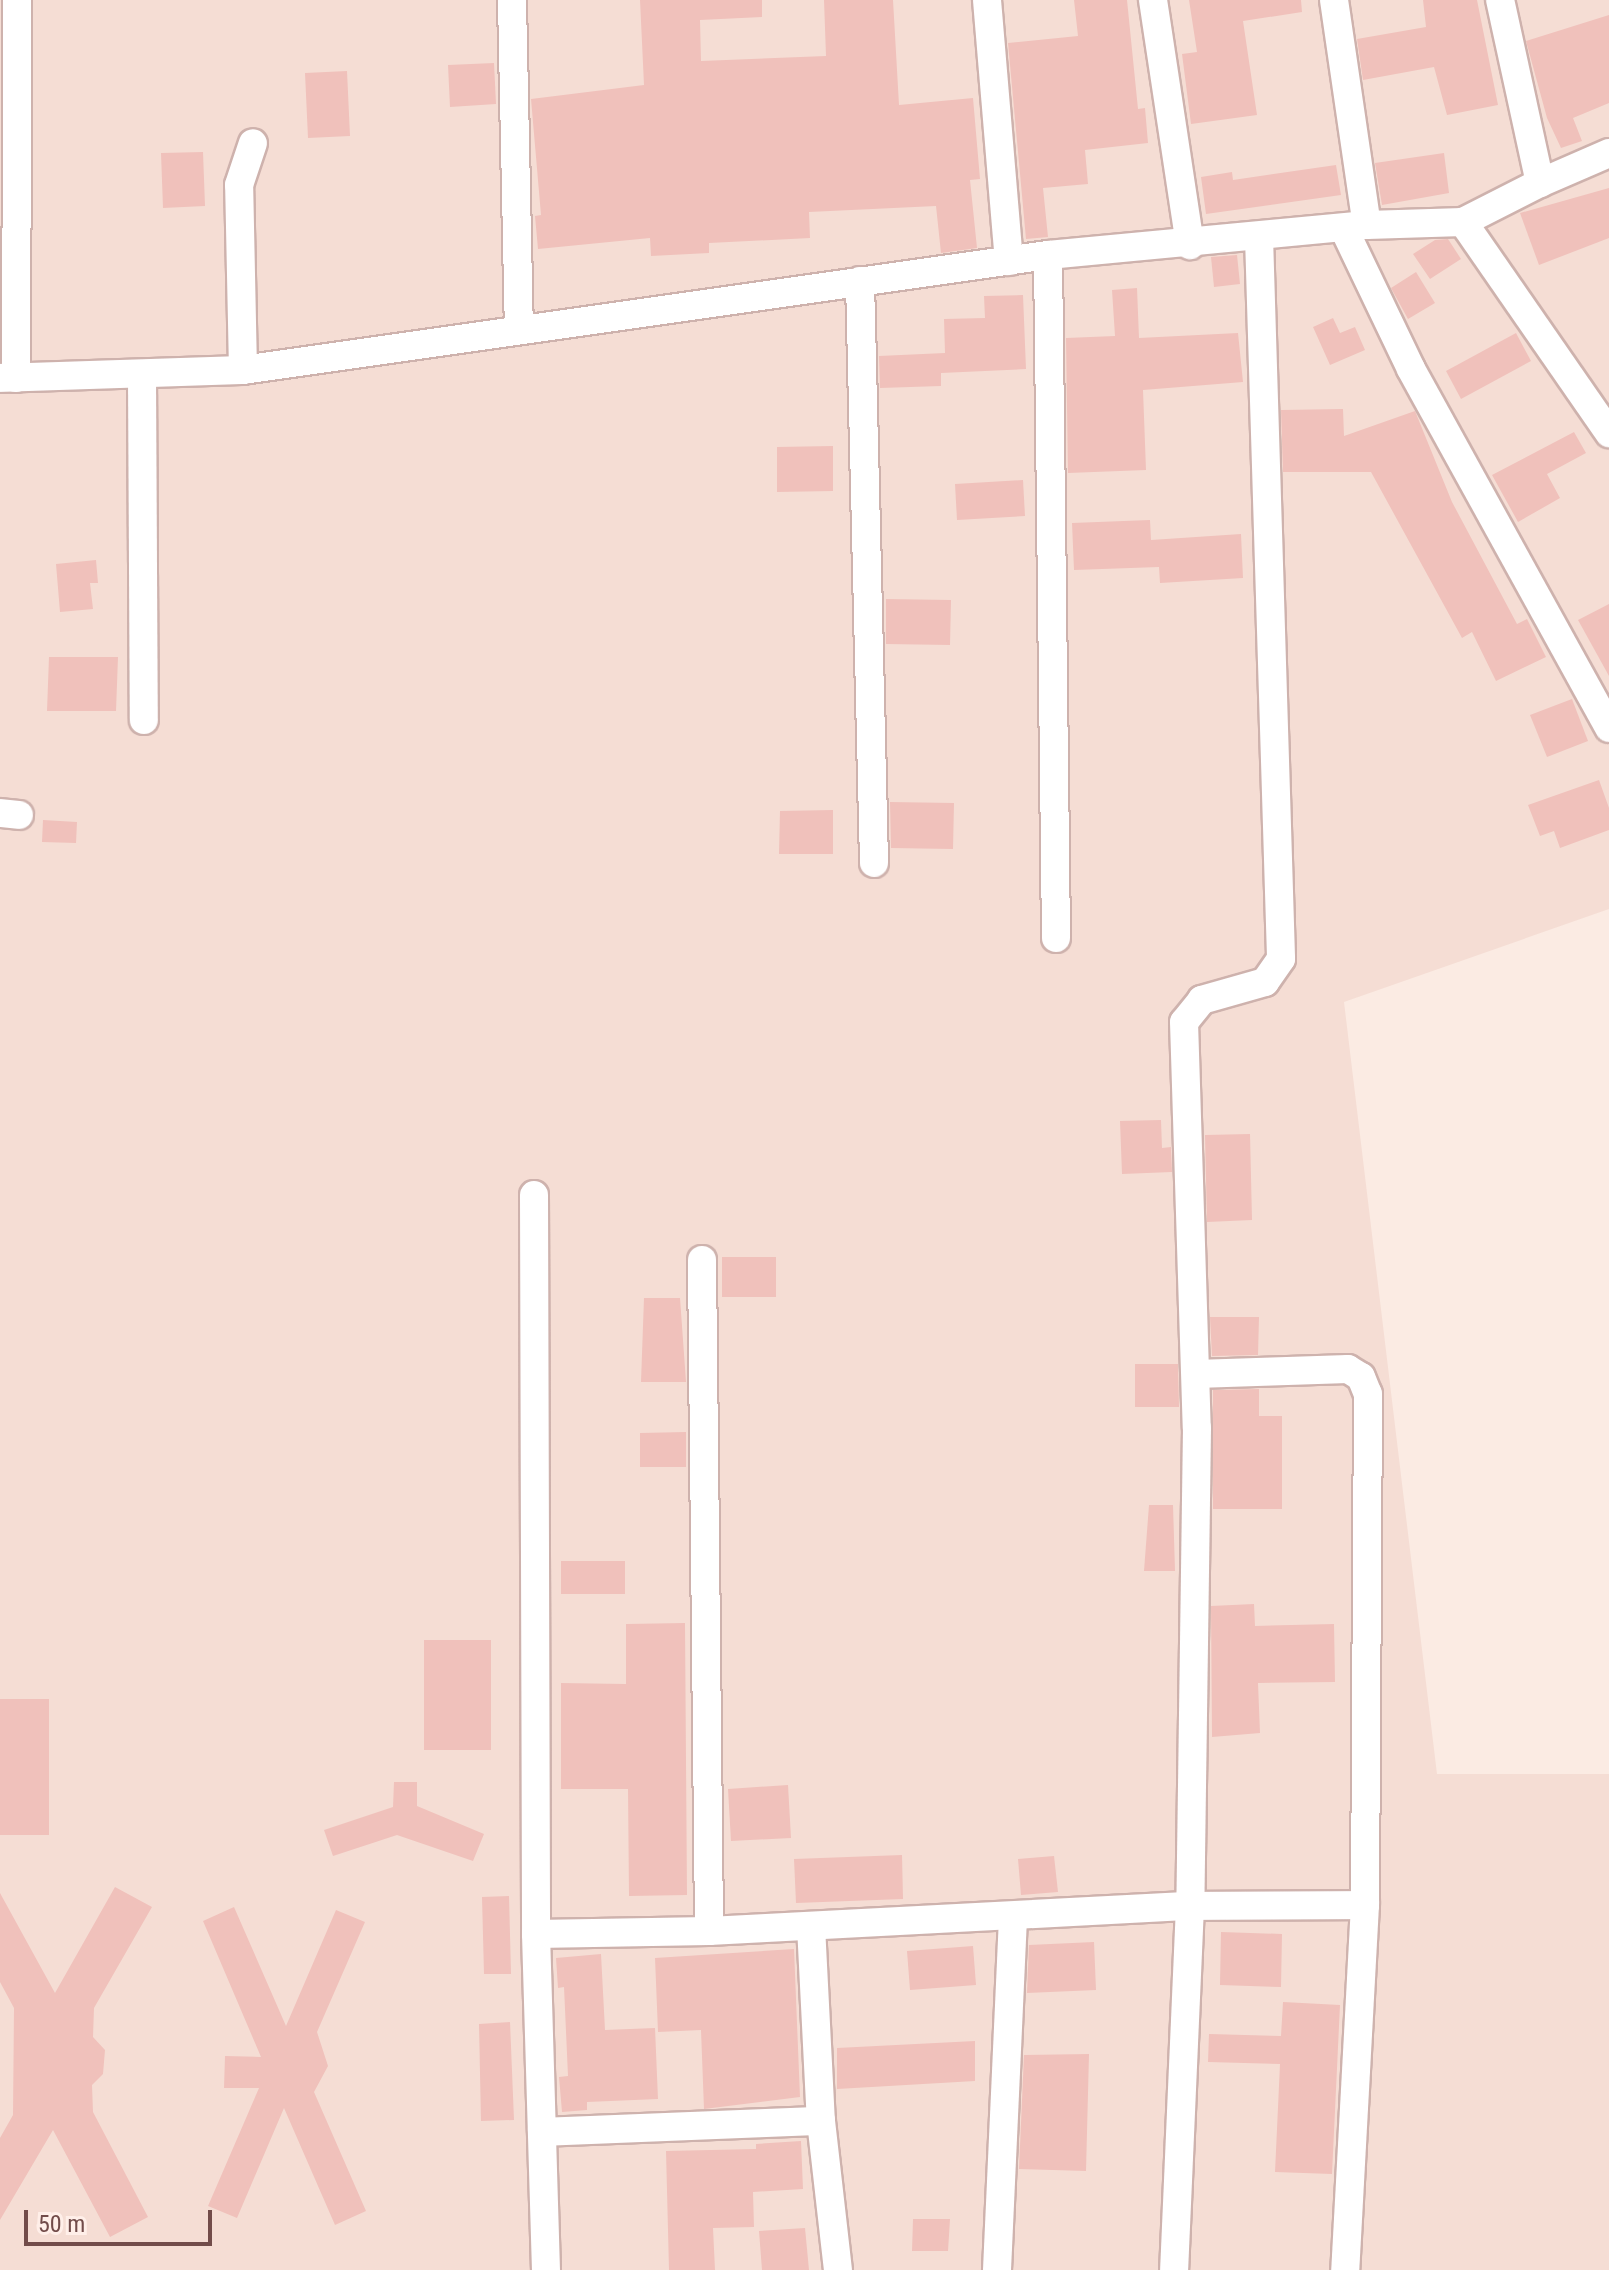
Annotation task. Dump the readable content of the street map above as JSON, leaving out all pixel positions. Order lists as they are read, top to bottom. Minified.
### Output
{"scale_bar":"50 m"}
